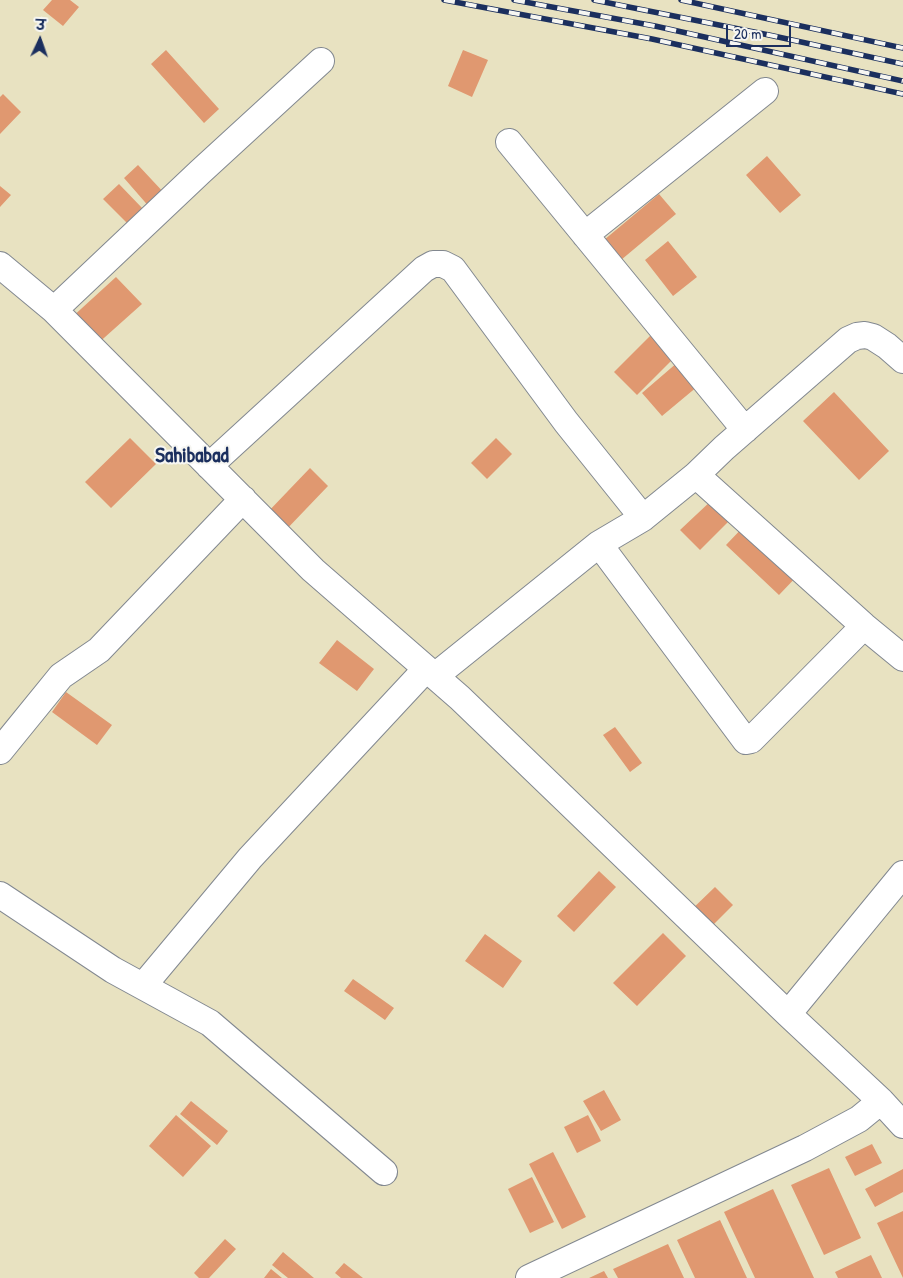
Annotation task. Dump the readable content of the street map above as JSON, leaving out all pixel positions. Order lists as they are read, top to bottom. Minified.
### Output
{"districts":["Sahibabad"],"scale_bar":"20 m","north":"top"}
